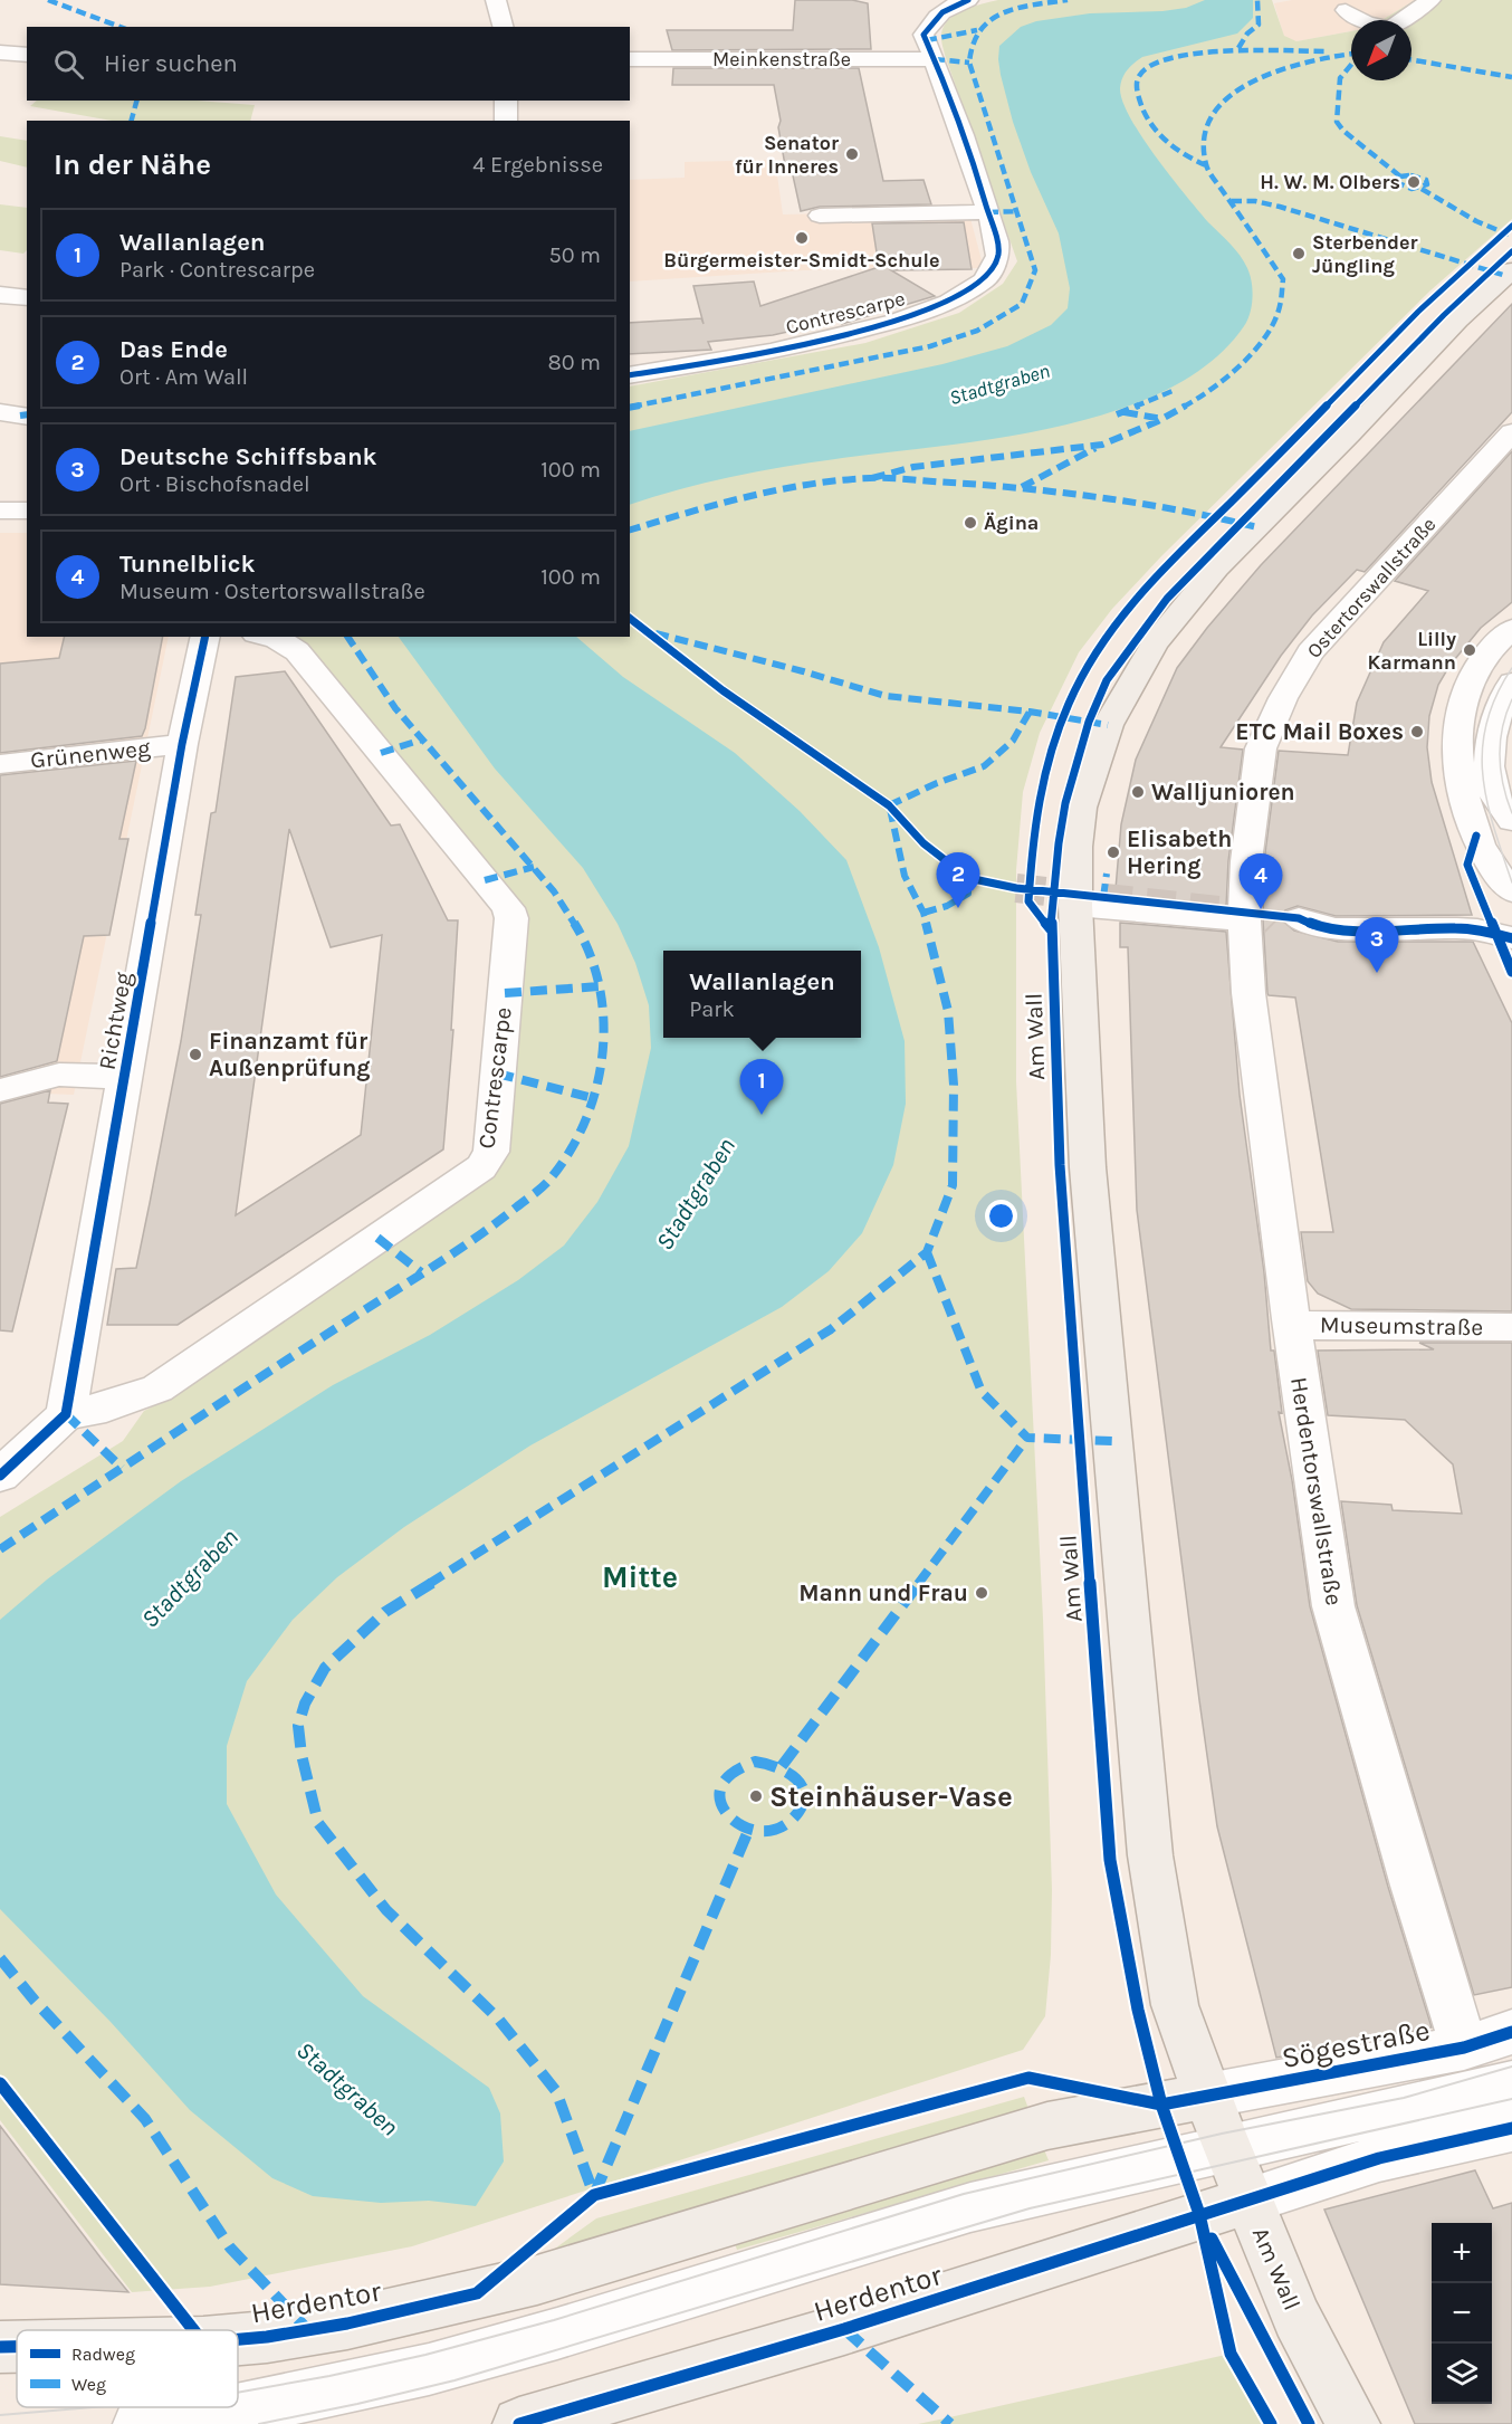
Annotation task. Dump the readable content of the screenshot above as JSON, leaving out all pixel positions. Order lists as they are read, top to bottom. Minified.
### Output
{"streets":{"main road":["Am Wall","Herdentor"],"street":["Meinkenstraße","Contrescarpe","Ostertorswallstraße","Grünenweg","Richtweg","Museumstraße","Herdentorswallstraße","Sögestraße"]},"crossings":[["Meinkenstraße","Contrescarpe"],["Contrescarpe","Richtweg"],["Ostertorswallstraße","Herdentorswallstraße"],["Grünenweg","Richtweg"],["Am Wall","Sögestraße"],["Am Wall","Herdentor"],["Museumstraße","Herdentorswallstraße"],["Herdentorswallstraße","Sögestraße"],["Sögestraße","Herdentor"]],"districts":["Mitte"],"water":["Stadtgraben"],"places":["Senator für Inneres","H. W. M. Olbers","Bürgermeister-Smidt-Schule","Sterbender Jüngling","Ägina","Lilly Karmann","ETC Mail Boxes","Walljunioren","Elisabeth Hering","Finanzamt für Außenprüfung","Mann und Frau","Steinhäuser-Vase"],"legend":["Radweg","Weg"],"north":"bottom left","page":{"search":"Hier suchen","heading":["In der Nähe","4 Ergebnisse"],"list":[{"mark":"1","name":"Wallanlagen","note":"Park · Contrescarpe","value":"50 m"},{"mark":"2","name":"Das Ende","note":"Ort · Am Wall","value":"80 m"},{"mark":"3","name":"Deutsche Schiffsbank","note":"Ort · Bischofsnadel","value":"100 m"},{"mark":"4","name":"Tunnelblick","note":"Museum · Ostertorswallstraße","value":"100 m"}],"pins":["2","4","3","1"],"popup":["Wallanlagen","Park"],"map_buttons":["+","−"]}}
